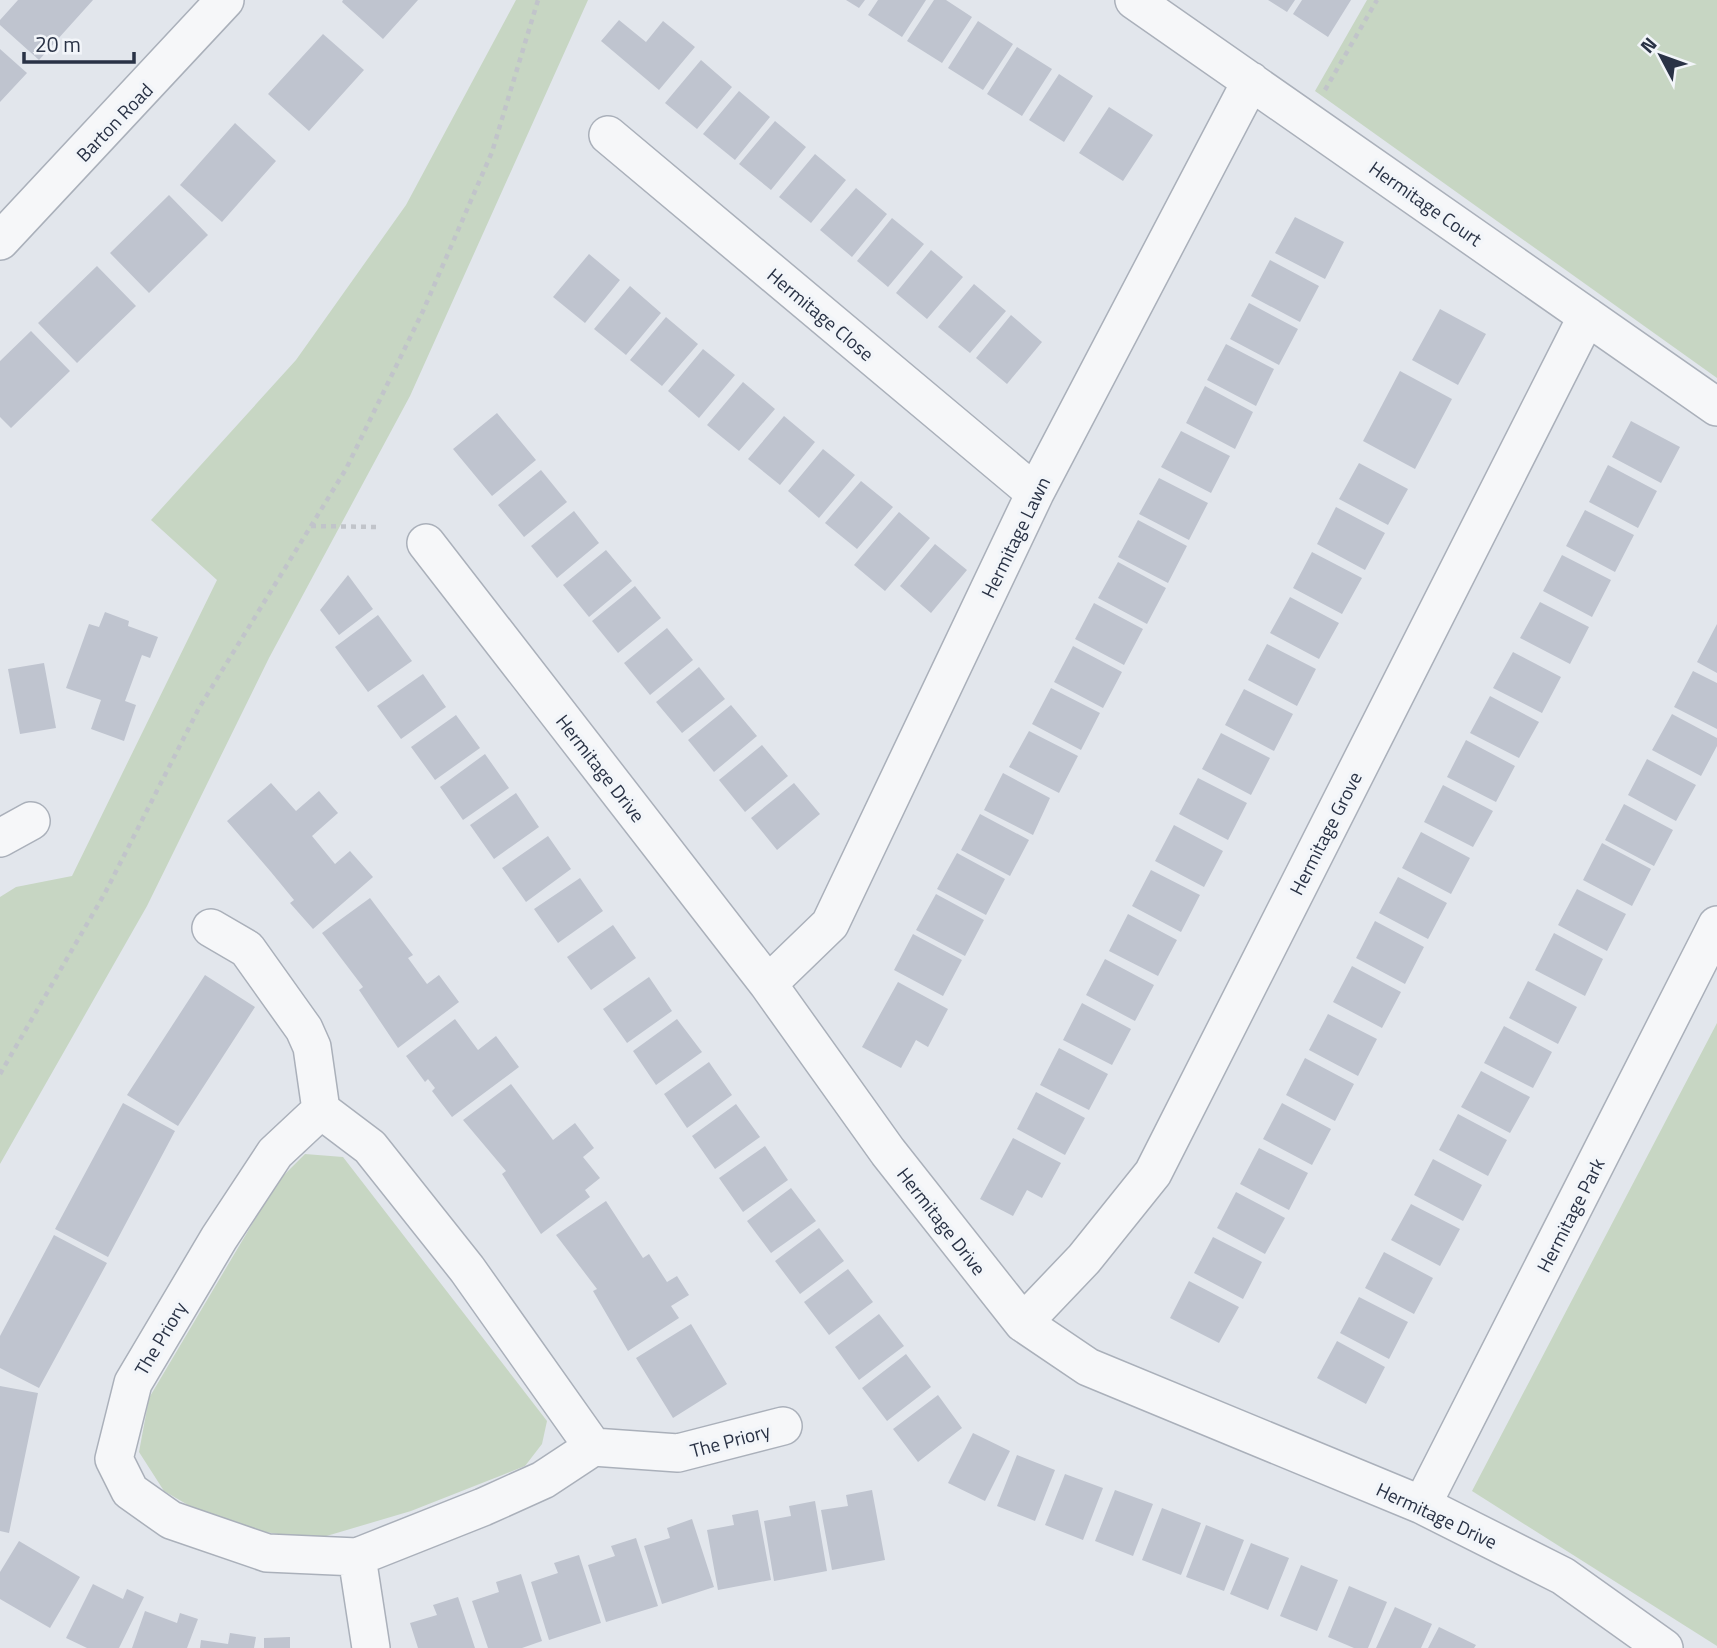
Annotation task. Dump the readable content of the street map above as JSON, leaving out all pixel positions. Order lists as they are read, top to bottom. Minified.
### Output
{"streets":{"street":["Barton Road","Hermitage Court","Hermitage Close","Hermitage Lawn","Hermitage Drive","Hermitage Grove","Hermitage Park","The Priory"]},"crossings":[["Hermitage Court","Hermitage Lawn"],["Hermitage Court","Hermitage Grove"],["Hermitage Close","Hermitage Lawn"],["Hermitage Lawn","Hermitage Drive"],["Hermitage Drive","Hermitage Grove"],["Hermitage Drive","Hermitage Park"]],"scale_bar":"20 m","north":"top left"}
